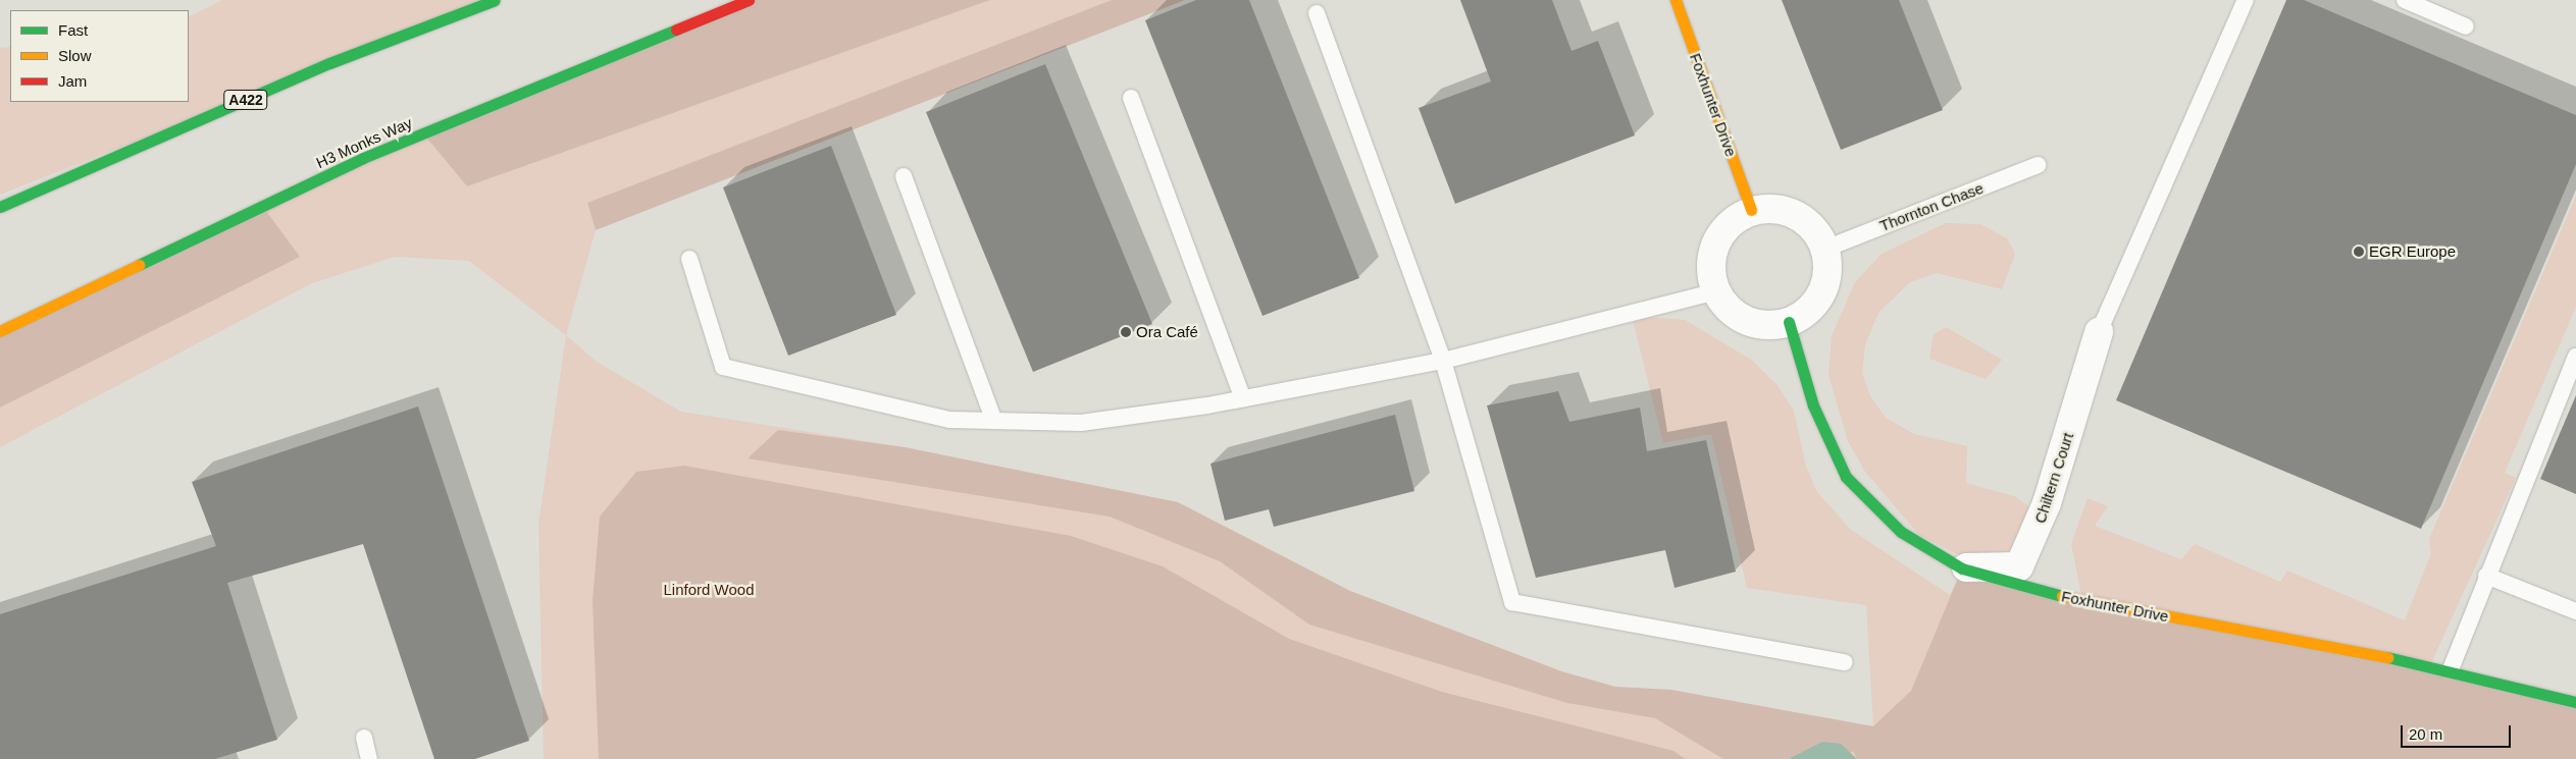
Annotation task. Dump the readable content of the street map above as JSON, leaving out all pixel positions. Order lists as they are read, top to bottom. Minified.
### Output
{"streets":{"main road":["A422","Foxhunter Drive","H3 Monks Way"],"street":["Chiltern Court"],"lane":["Thornton Chase"]},"crossings":[["Foxhunter Drive","Thornton Chase"],["Foxhunter Drive","Chiltern Court"]],"parks":["Linford Wood"],"places":["EGR Europe","Ora Café"],"legend":["Fast","Slow","Jam"],"scale_bar":"20 m"}
